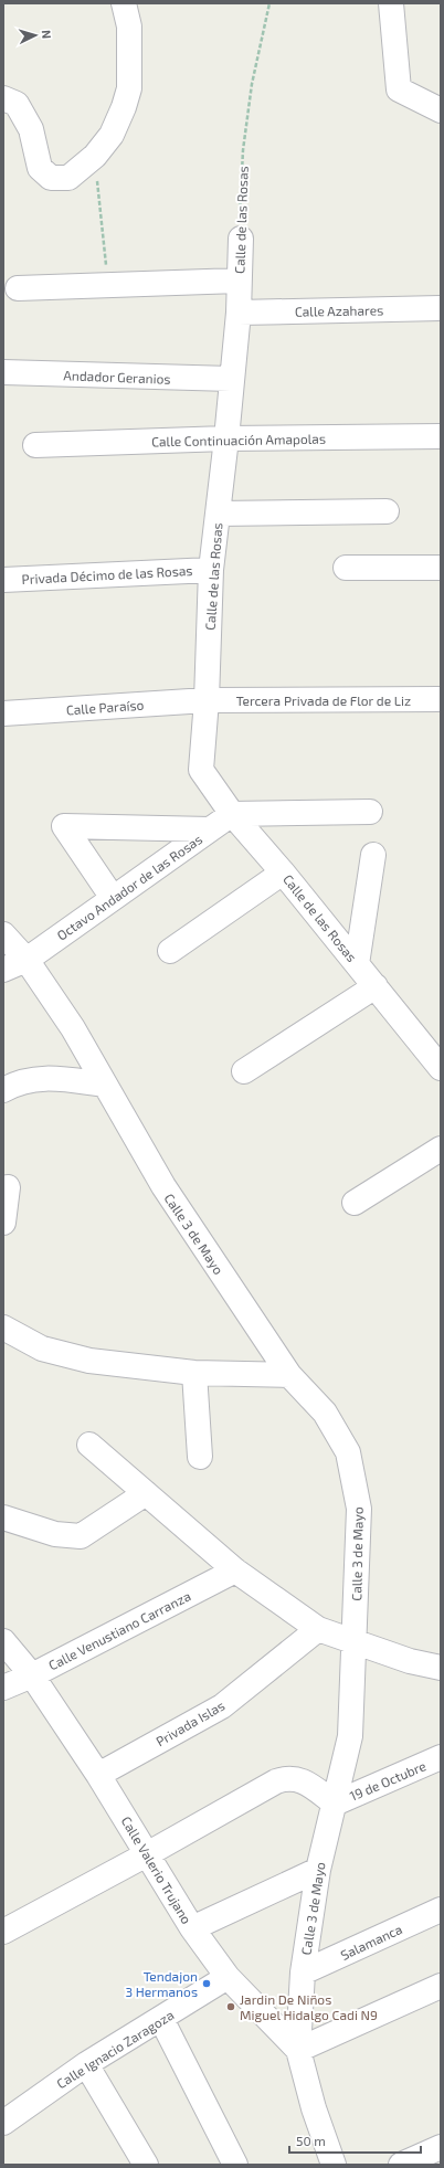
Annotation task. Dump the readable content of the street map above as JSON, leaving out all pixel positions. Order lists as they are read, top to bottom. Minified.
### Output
{"streets":{"street":["Calle de las Rosas","Calle Azahares","Andador Geranios","Calle Continuación Amapolas","Privada Décimo de las Rosas","Tercera Privada de Flor de Liz","Calle Paraíso","Octavo Andador de las Rosas","Calle 3 de Mayo","Calle Venustiano Carranza","Privada Islas","19 de Octubre","Calle Valerio Trujano","Salamanca","Calle Ignacio Zaragoza"]},"crossings":[["Calle de las Rosas","Calle Azahares"],["Calle de las Rosas","Andador Geranios"],["Calle de las Rosas","Calle Continuación Amapolas"],["Calle de las Rosas","Privada Décimo de las Rosas"],["Calle de las Rosas","Tercera Privada de Flor de Liz"],["Calle de las Rosas","Calle Paraíso"],["Calle de las Rosas","Octavo Andador de las Rosas"],["Tercera Privada de Flor de Liz","Calle Paraíso"],["Octavo Andador de las Rosas","Calle 3 de Mayo"],["Calle 3 de Mayo","19 de Octubre"],["Calle 3 de Mayo","Calle Valerio Trujano"],["Calle 3 de Mayo","Salamanca"],["Calle Venustiano Carranza","Calle Valerio Trujano"],["Privada Islas","Calle Valerio Trujano"],["Calle Valerio Trujano","Calle Ignacio Zaragoza"]],"places":["Tendajon 3 Hermanos","Jardin De Niños Miguel Hidalgo Cadi N9"],"scale_bar":"50 m","north":"right"}
